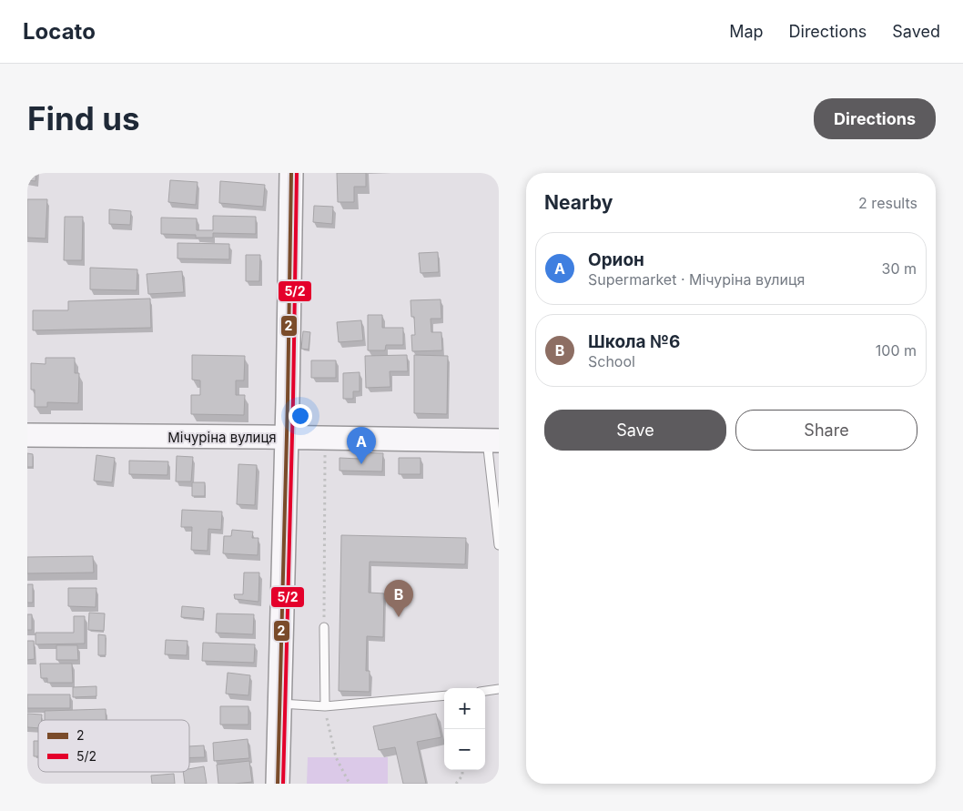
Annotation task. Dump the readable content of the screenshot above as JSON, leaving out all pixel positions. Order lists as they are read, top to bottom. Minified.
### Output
{"streets":{"main road":["Мічуріна вулиця"]},"lines":["transit line 2","transit line 5/2"],"legend":["2","5/2"],"page":{"header":"Locato","nav":["Map","Directions","Saved"],"buttons":["Directions",["Save","Share"]],"title":"Find us","heading":["Nearby","2 results"],"list":[{"mark":"A","name":"Орион","note":"Supermarket · Мічуріна вулиця","value":"30 m"},{"mark":"B","name":"Школа №6","note":"School","value":"100 m"}],"pins":["A","B"],"map_buttons":["+","−"]}}
